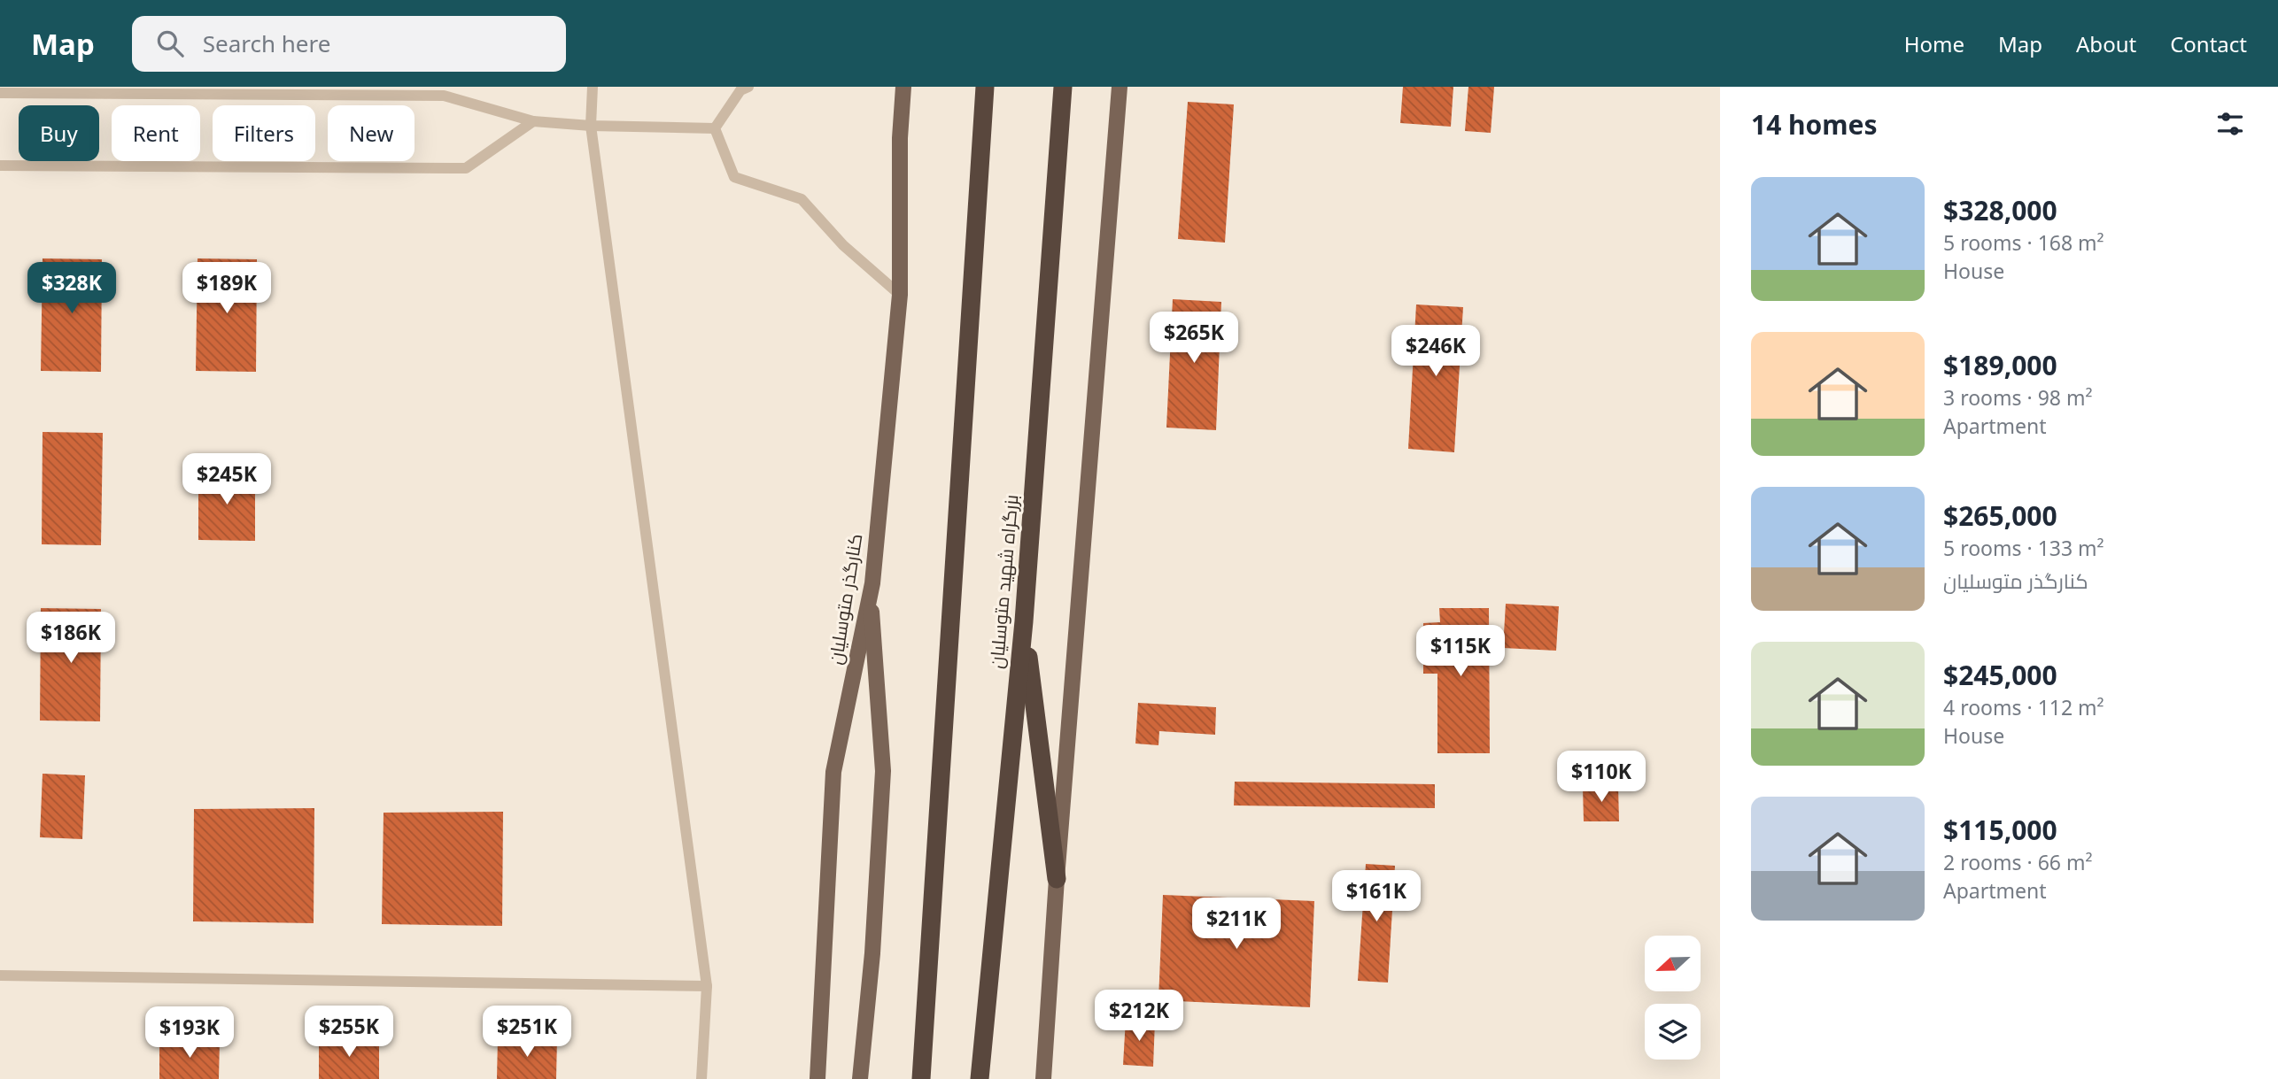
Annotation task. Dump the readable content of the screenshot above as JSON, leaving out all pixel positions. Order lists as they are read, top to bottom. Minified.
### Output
{"streets":{"highway":["بزرگراه شهید متوسلیان"],"main road":["کنارگذر متوسلیان"]},"north":"left","page":{"header":"Map","search":"Search here","nav":["Home","Map","About","Contact"],"heading":"14 homes","chip":["Buy","Rent","Filters","New"],"list":[{"name":"$328,000","note":"5 rooms · 168 m² · House"},{"name":"$189,000","note":"3 rooms · 98 m² · Apartment"},{"name":"$265,000","note":"5 rooms · 133 m² · کنارگذر متوسلیان"},{"name":"$245,000","note":"4 rooms · 112 m² · House"},{"name":"$115,000","note":"2 rooms · 66 m² · Apartment"}],"price":["$328K","$189K","$265K","$246K","$245K","$186K","$115K","$110K","$161K","$211K","$212K","$255K","$251K","$193K"]}}
